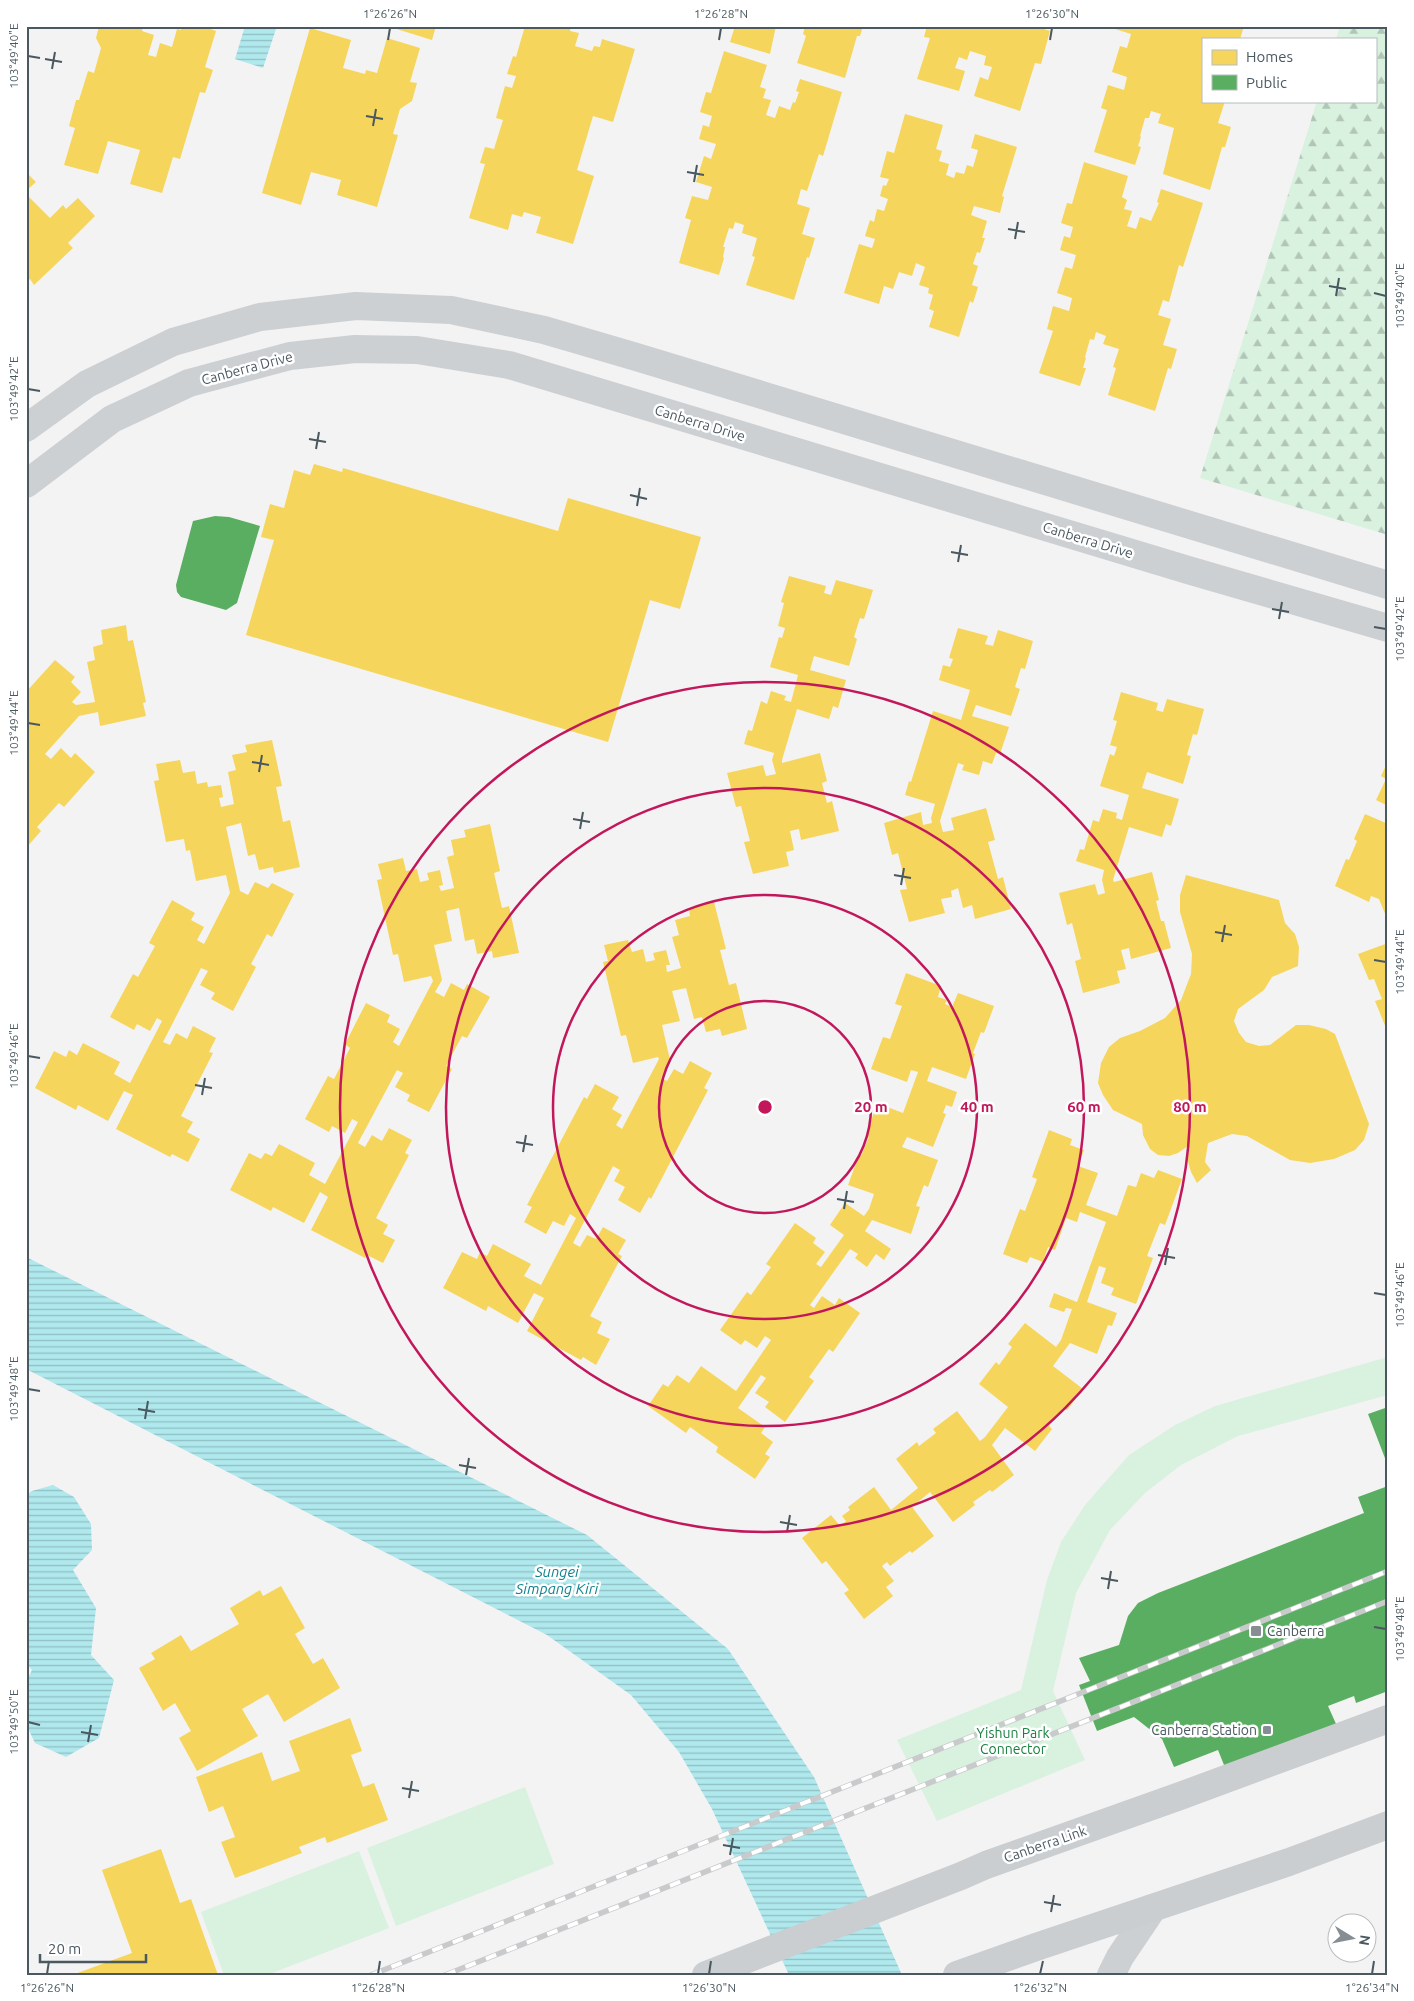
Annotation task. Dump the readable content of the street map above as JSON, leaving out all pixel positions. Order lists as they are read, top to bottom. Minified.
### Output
{"streets":{"main road":["Canberra Link"],"street":["Canberra Drive"]},"water":["Sungei Simpang Kiri"],"parks":["Yishun Park Connector"],"places":{"transit":["Canberra","Canberra Station"]},"legend":["Homes","Public"],"scale_bar":"20 m","north":"right","coordinates":["1°26'26\"N","1°26'28\"N","1°26'30\"N","103°49'40\"E","103°49'42\"E","103°49'44\"E","103°49'46\"E","103°49'48\"E","103°49'50\"E","1°26'32\"N","1°26'34\"N"],"rings":["20 m","40 m","60 m","80 m"]}
